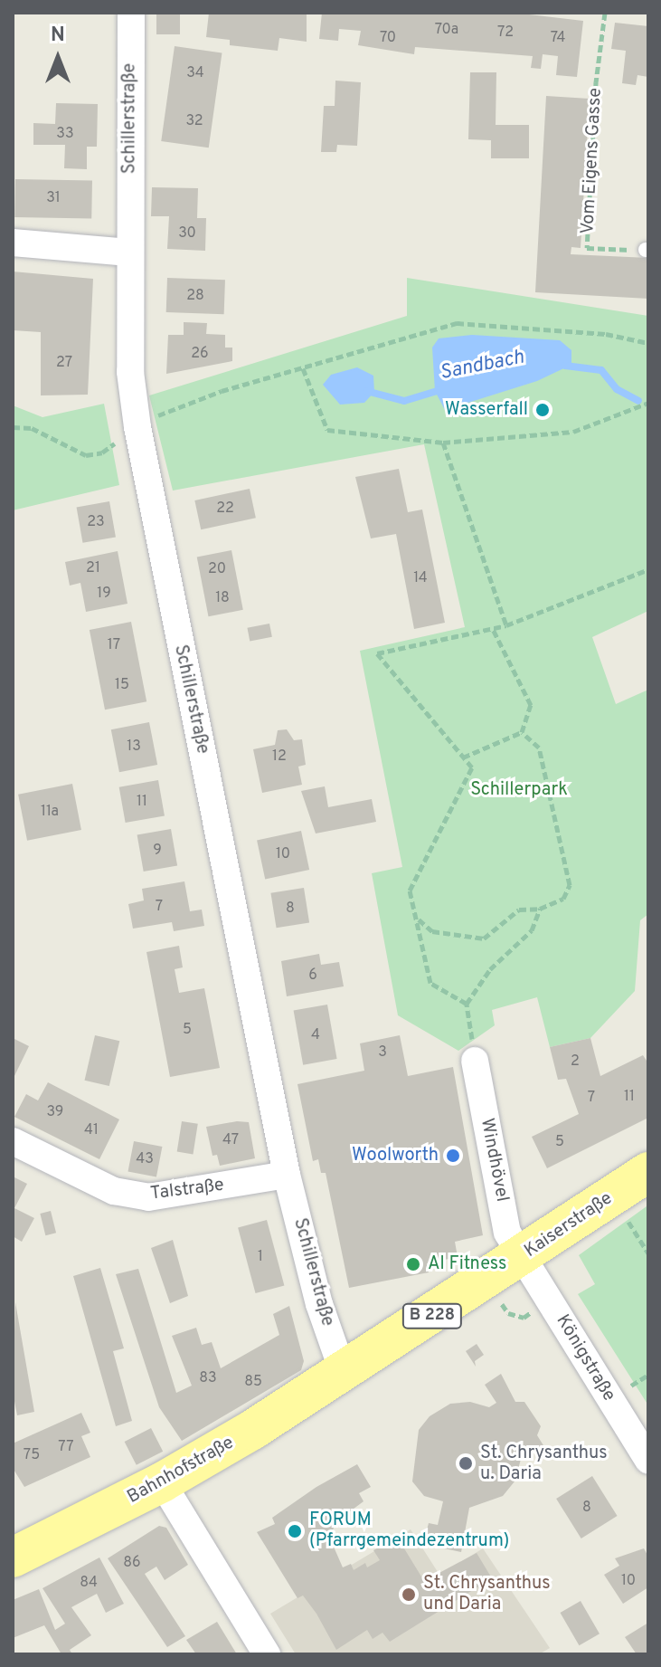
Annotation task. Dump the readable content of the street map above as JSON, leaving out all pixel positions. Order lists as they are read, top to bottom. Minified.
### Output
{"streets":{"main road":["Kaiserstraße","B 228","Bahnhofstraße"],"street":["Schillerstraße","Windhövel","Talstraße","Königstraße"],"path":["Vom Eigens Gasse"]},"crossings":[["Schillerstraße","Talstraße"],["Schillerstraße","Kaiserstraße"],["Schillerstraße","Bahnhofstraße"],["Windhövel","Kaiserstraße"],["Windhövel","Königstraße"],["Kaiserstraße","Königstraße"],["Kaiserstraße","Bahnhofstraße"]],"water":["Sandbach"],"parks":["Schillerpark"],"places":["Wasserfall","Woolworth","AI Fitness","St. Chrysanthus u. Daria","FORUM (Pfarrgemeindezentrum)","St. Chrysanthus und Daria"],"house_numbers":["70a","72","70","74","34","32","33","31","30","28","26","27","22","23","21","20","14","19","18","17","15","13","12","11","11a","9","10","7","8","6","5","4","3","2","11","7","39","41","47","5","43","1","83","85","77","75","8","86","10","84"],"north":"top"}
